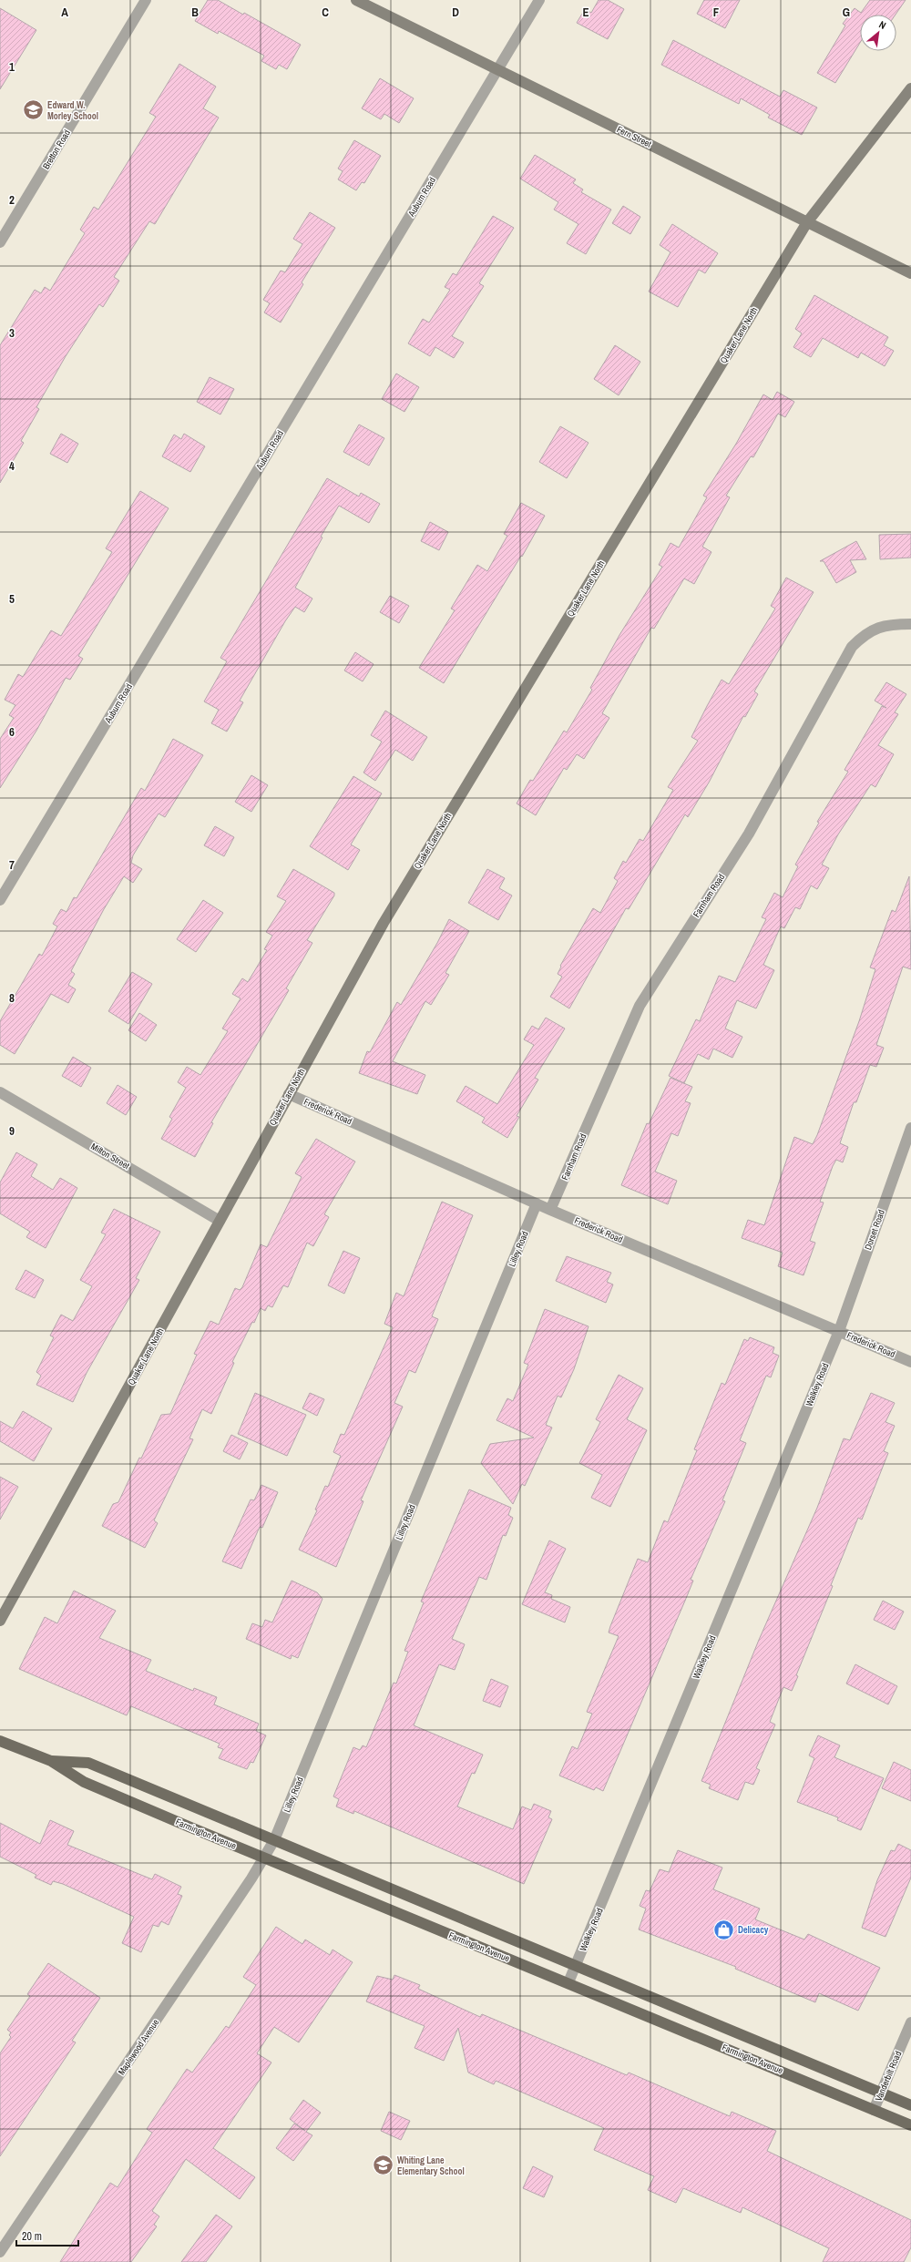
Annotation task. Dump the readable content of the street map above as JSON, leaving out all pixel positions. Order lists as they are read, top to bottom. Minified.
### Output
{"streets":{"main road":["Farmington Avenue"],"street":["Fern Street","Bretton Road","Auburn Road","Quaker Lane North","Farnham Road","Frederick Road","Milton Street","Dorset Road","Lilley Road","Walkley Road","Maplewood Avenue","Vanderbilt Road"]},"crossings":[["Fern Street","Auburn Road"],["Fern Street","Quaker Lane North"],["Quaker Lane North","Frederick Road"],["Quaker Lane North","Milton Street"],["Farnham Road","Frederick Road"],["Frederick Road","Dorset Road"],["Frederick Road","Lilley Road"],["Frederick Road","Walkley Road"],["Dorset Road","Walkley Road"],["Lilley Road","Farmington Avenue"],["Lilley Road","Maplewood Avenue"],["Walkley Road","Farmington Avenue"],["Farmington Avenue","Maplewood Avenue"],["Farmington Avenue","Vanderbilt Road"]],"places":{"school or university":["Edward W. Morley School","Whiting Lane Elementary School"],"shop":["Delicacy"]},"scale_bar":"20 m","north":"top right","grid":{"columns":["A","B","C","D","E","F","G"],"rows":["1","2","3","4","5","6","7","8","9"]}}
